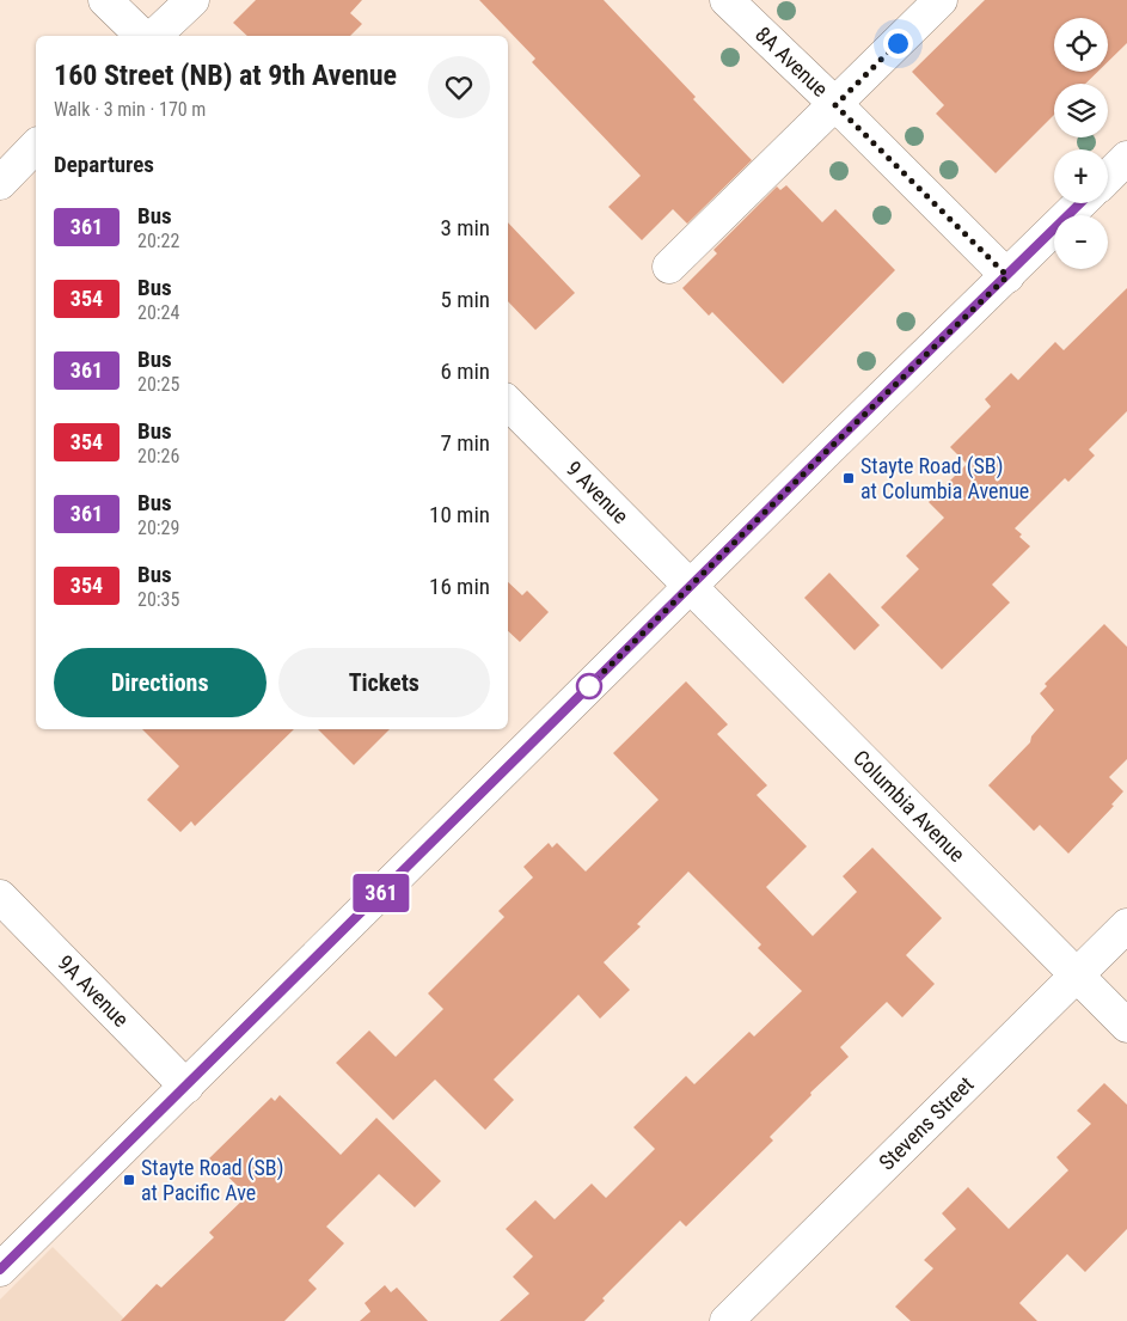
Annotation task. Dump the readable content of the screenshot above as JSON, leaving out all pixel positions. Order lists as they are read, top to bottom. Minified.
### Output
{"streets":{"street":["8A Avenue","9 Avenue","Columbia Avenue","9A Avenue","Stevens Street"]},"crossings":[["9 Avenue","Columbia Avenue"],["Columbia Avenue","Stevens Street"]],"places":{"transit":["Stayte Road (SB) at Columbia Avenue","Stayte Road (SB) at Pacific Ave"]},"lines":["bus line 361"],"page":{"on_map":"361","map_buttons":["+","−"],"heading":[["160 Street (NB) at 9th Avenue","Walk · 3 min · 170 m"],"Departures"],"list":[{"mark":"361","name":"Bus","note":"20:22","value":"3 min"},{"mark":"354","name":"Bus","note":"20:24","value":"5 min"},{"mark":"361","name":"Bus","note":"20:25","value":"6 min"},{"mark":"354","name":"Bus","note":"20:26","value":"7 min"},{"mark":"361","name":"Bus","note":"20:29","value":"10 min"},{"mark":"354","name":"Bus","note":"20:35","value":"16 min"}],"buttons":["Directions","Tickets"]}}
